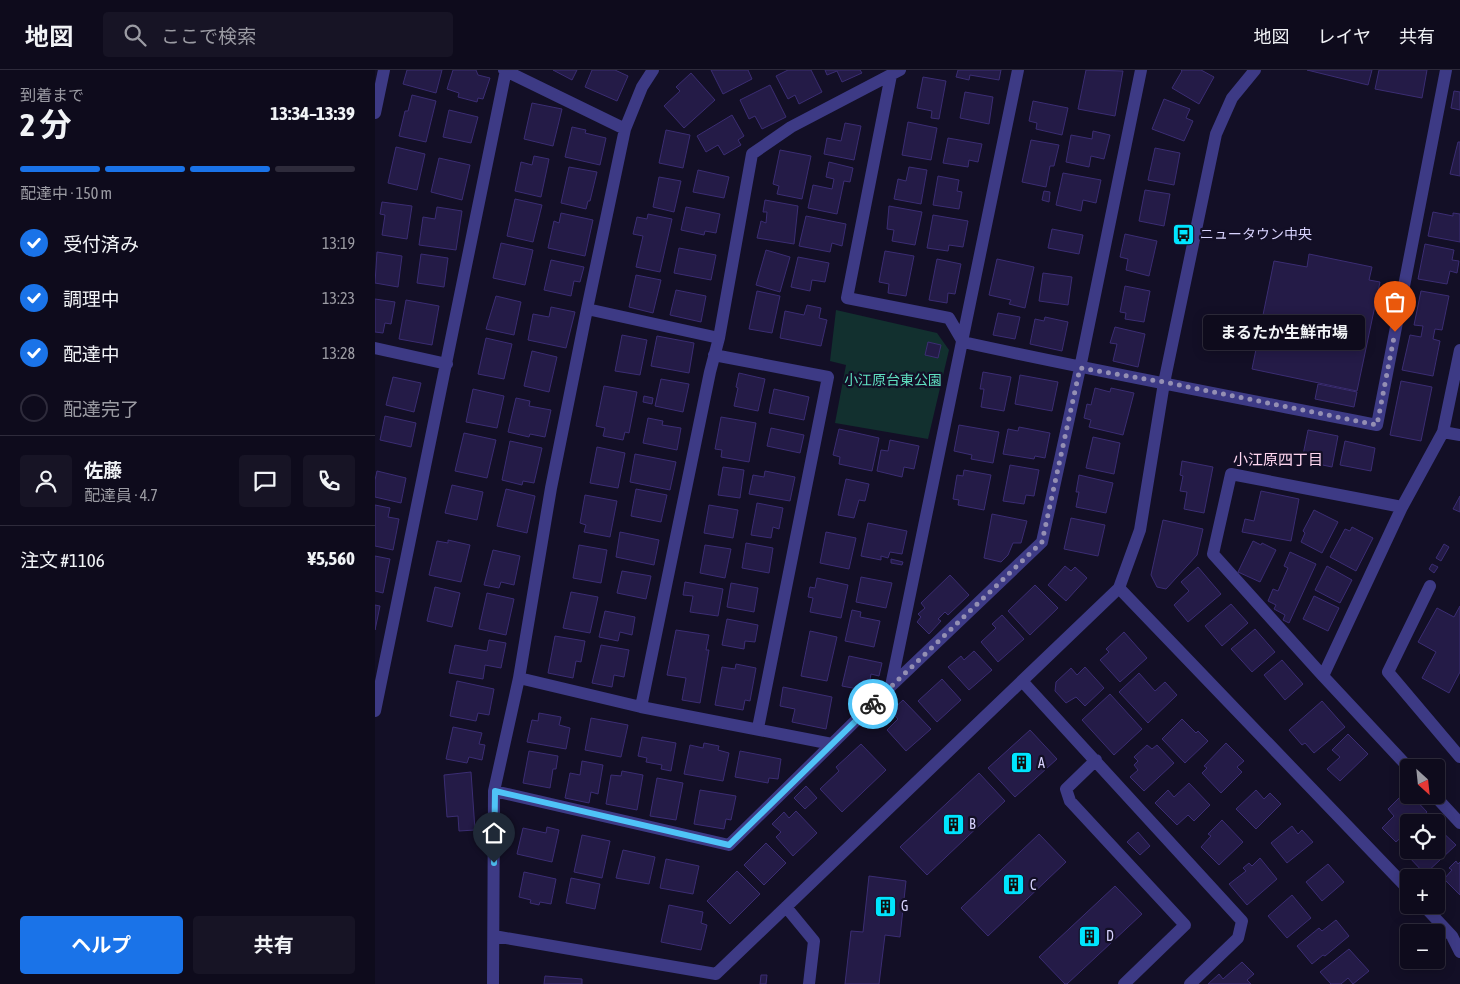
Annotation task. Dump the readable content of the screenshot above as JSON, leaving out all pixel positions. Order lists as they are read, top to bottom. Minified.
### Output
{"districts":["小江原四丁目"],"parks":["小江原台東公園"],"places":{"bus stop":["ニュータウン中央"],"other":["まるたか生鮮市場"],"building":["A","B","C","G","D"]},"north":"bottom right","page":{"header":"地図","search":"ここで検索","nav":["地図","レイヤ","共有"],"heading":["2 分","到着まで","13:34–13:39"],"panel":["佐藤","配達員 · 4.7","注文 #1106","¥5,560"],"bar":"配達中 · 150 m","list":[["受付済み","13:19"],["調理中","13:23"],["配達中","13:28"],"配達完了"],"bubble":"まるたか生鮮市場","map_buttons":["+","−"],"buttons":["ヘルプ","共有"]}}
